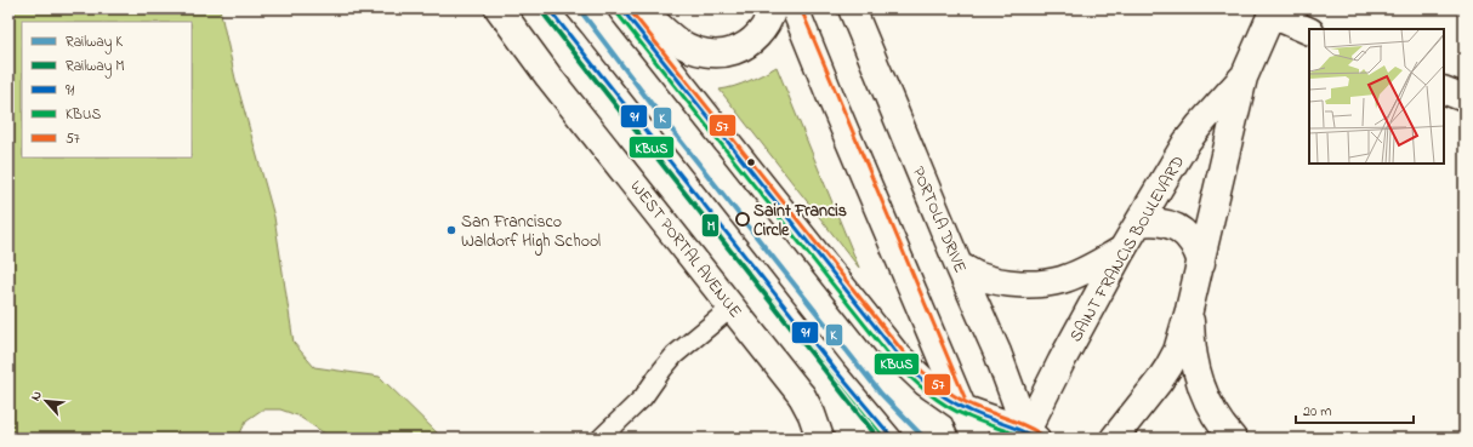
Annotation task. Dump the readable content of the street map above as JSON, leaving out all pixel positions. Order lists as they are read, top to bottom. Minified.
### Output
{"streets":{"main road":["PORTOLA DRIVE","WEST PORTAL AVENUE","SAINT FRANCIS BOULEVARD"]},"crossings":[["PORTOLA DRIVE","SAINT FRANCIS BOULEVARD"]],"places":["Saint Francis Circle","San Francisco Waldorf High School"],"lines":["rail line K","transit line 91","transit line 57","rail line M","transit line KBUS"],"legend":["Railway K","Railway M","91","KBUS","57"],"scale_bar":"20 m","north":"top left"}
